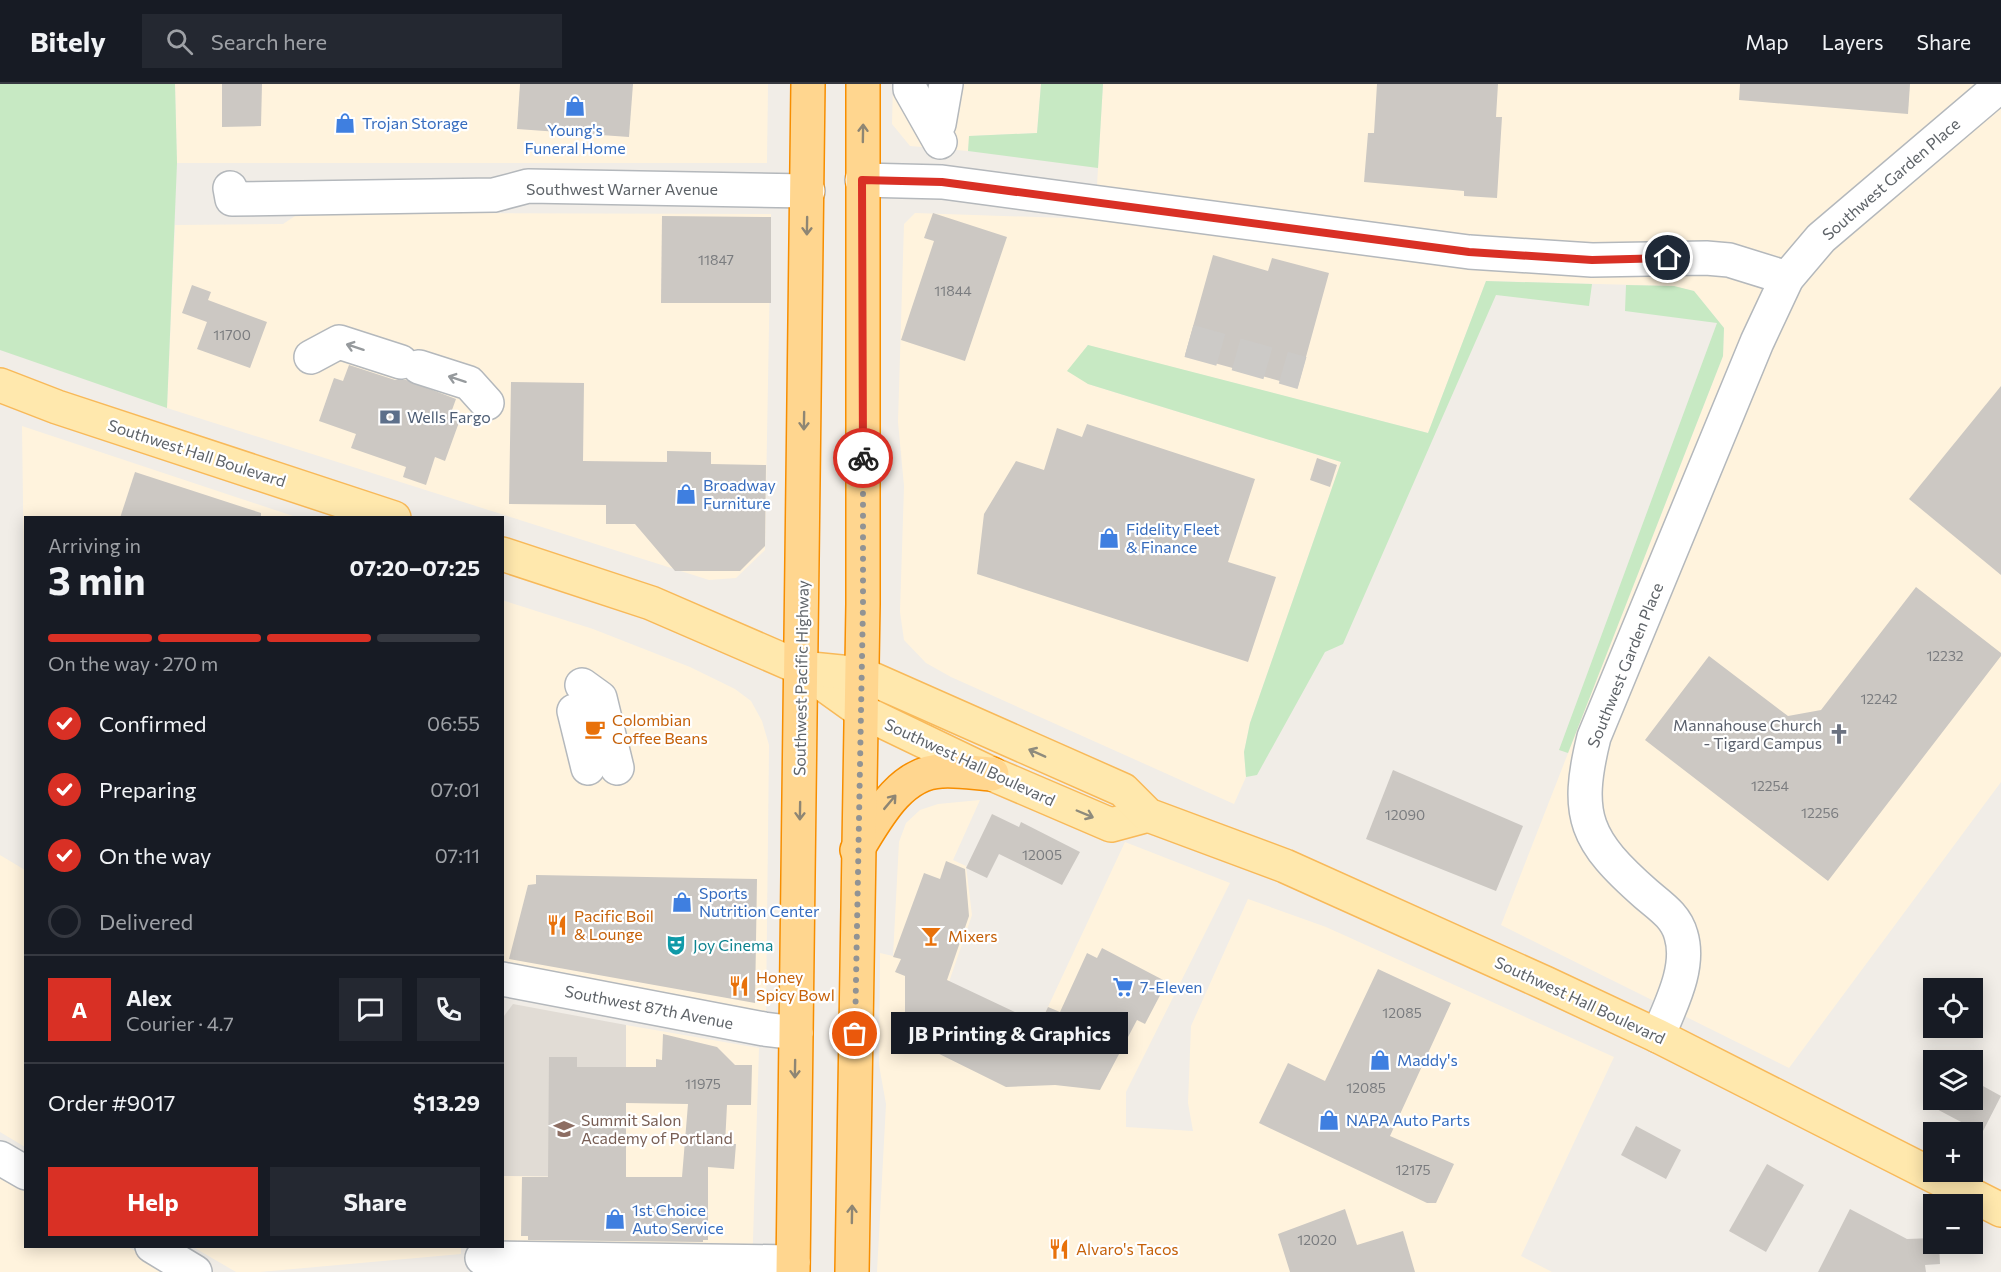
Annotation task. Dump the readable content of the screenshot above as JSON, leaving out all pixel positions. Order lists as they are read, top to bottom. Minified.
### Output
{"streets":{"highway":["Southwest Pacific Highway"],"main road":["Southwest Hall Boulevard"],"street":["Southwest Garden Place","Southwest Warner Avenue","Southwest 87th Avenue"]},"crossings":[["Southwest Garden Place","Southwest Hall Boulevard"],["Southwest Warner Avenue","Southwest Pacific Highway"],["Southwest Hall Boulevard","Southwest Pacific Highway"],["Southwest Pacific Highway","Southwest 87th Avenue"]],"places":{"shop":["Young's Funeral Home","Trojan Storage","Broadway Furniture","Fidelity Fleet & Finance","Sports Nutrition Center","Maddy's","NAPA Auto Parts","1st Choice Auto Service"],"bank":["Wells Fargo"],"cafe":["Colombian Coffee Beans"],"church":["Mannahouse Church - Tigard Campus"],"restaurant":["Pacific Boil & Lounge","Honey Spicy Bowl","Alvaro's Tacos"],"bar":["Mixers"],"theatre":["Joy Cinema"],"supermarket":["7-Eleven"],"other":["JB Printing & Graphics"],"school or university":["Summit Salon Academy of Portland"]},"house_numbers":["11847","11844","11700","12232","12242","12254","12256","12090","12005","12085","11975","12085","12175","12020"],"page":{"header":"Bitely","search":"Search here","nav":["Map","Layers","Share"],"heading":["3 min","Arriving in","07:20–07:25"],"panel":["Alex","Courier · 4.7","Order #9017","$13.29"],"bar":"On the way · 270 m","list":[["Confirmed","06:55"],["Preparing","07:01"],["On the way","07:11"],"Delivered"],"map_buttons":["+","−"],"round":"A","bubble":"JB Printing & Graphics","buttons":["Help","Share"]}}
